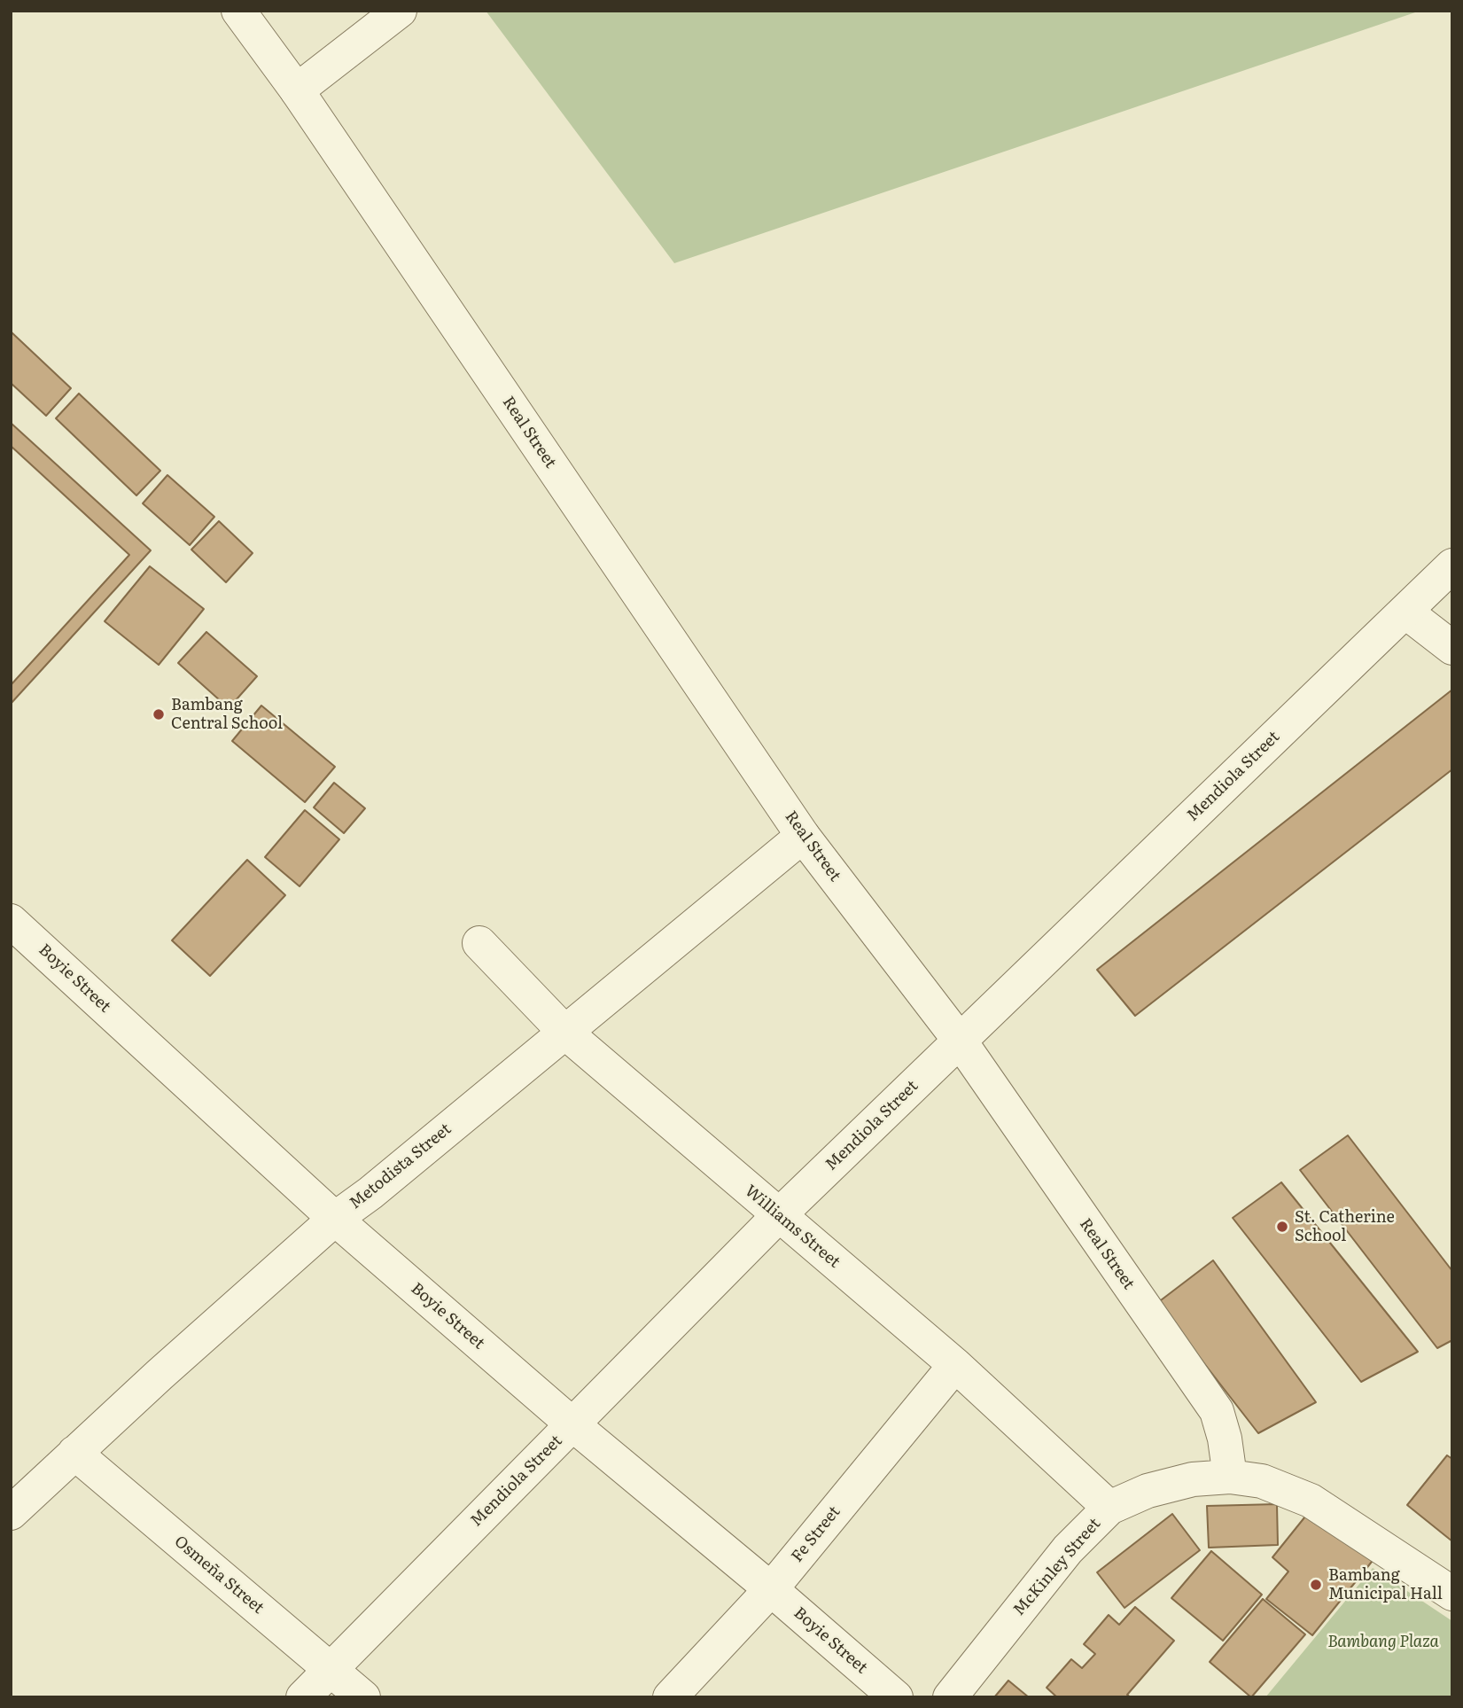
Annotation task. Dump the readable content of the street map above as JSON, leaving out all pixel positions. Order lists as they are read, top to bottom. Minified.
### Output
{"streets":{"street":["Real Street","Mendiola Street","Boyie Street","Metodista Street","Williams Street","Fe Street","McKinley Street","Osmeña Street"]},"crossings":[["Real Street","Mendiola Street"],["Real Street","Metodista Street"],["Real Street","McKinley Street"],["Mendiola Street","Boyie Street"],["Mendiola Street","Williams Street"],["Mendiola Street","Osmeña Street"],["Boyie Street","Metodista Street"],["Boyie Street","Fe Street"],["Metodista Street","Williams Street"],["Metodista Street","Osmeña Street"],["Williams Street","Fe Street"],["Williams Street","McKinley Street"]],"parks":["Bambang Plaza"],"places":["Bambang Central School","St. Catherine School","Bambang Municipal Hall"]}
